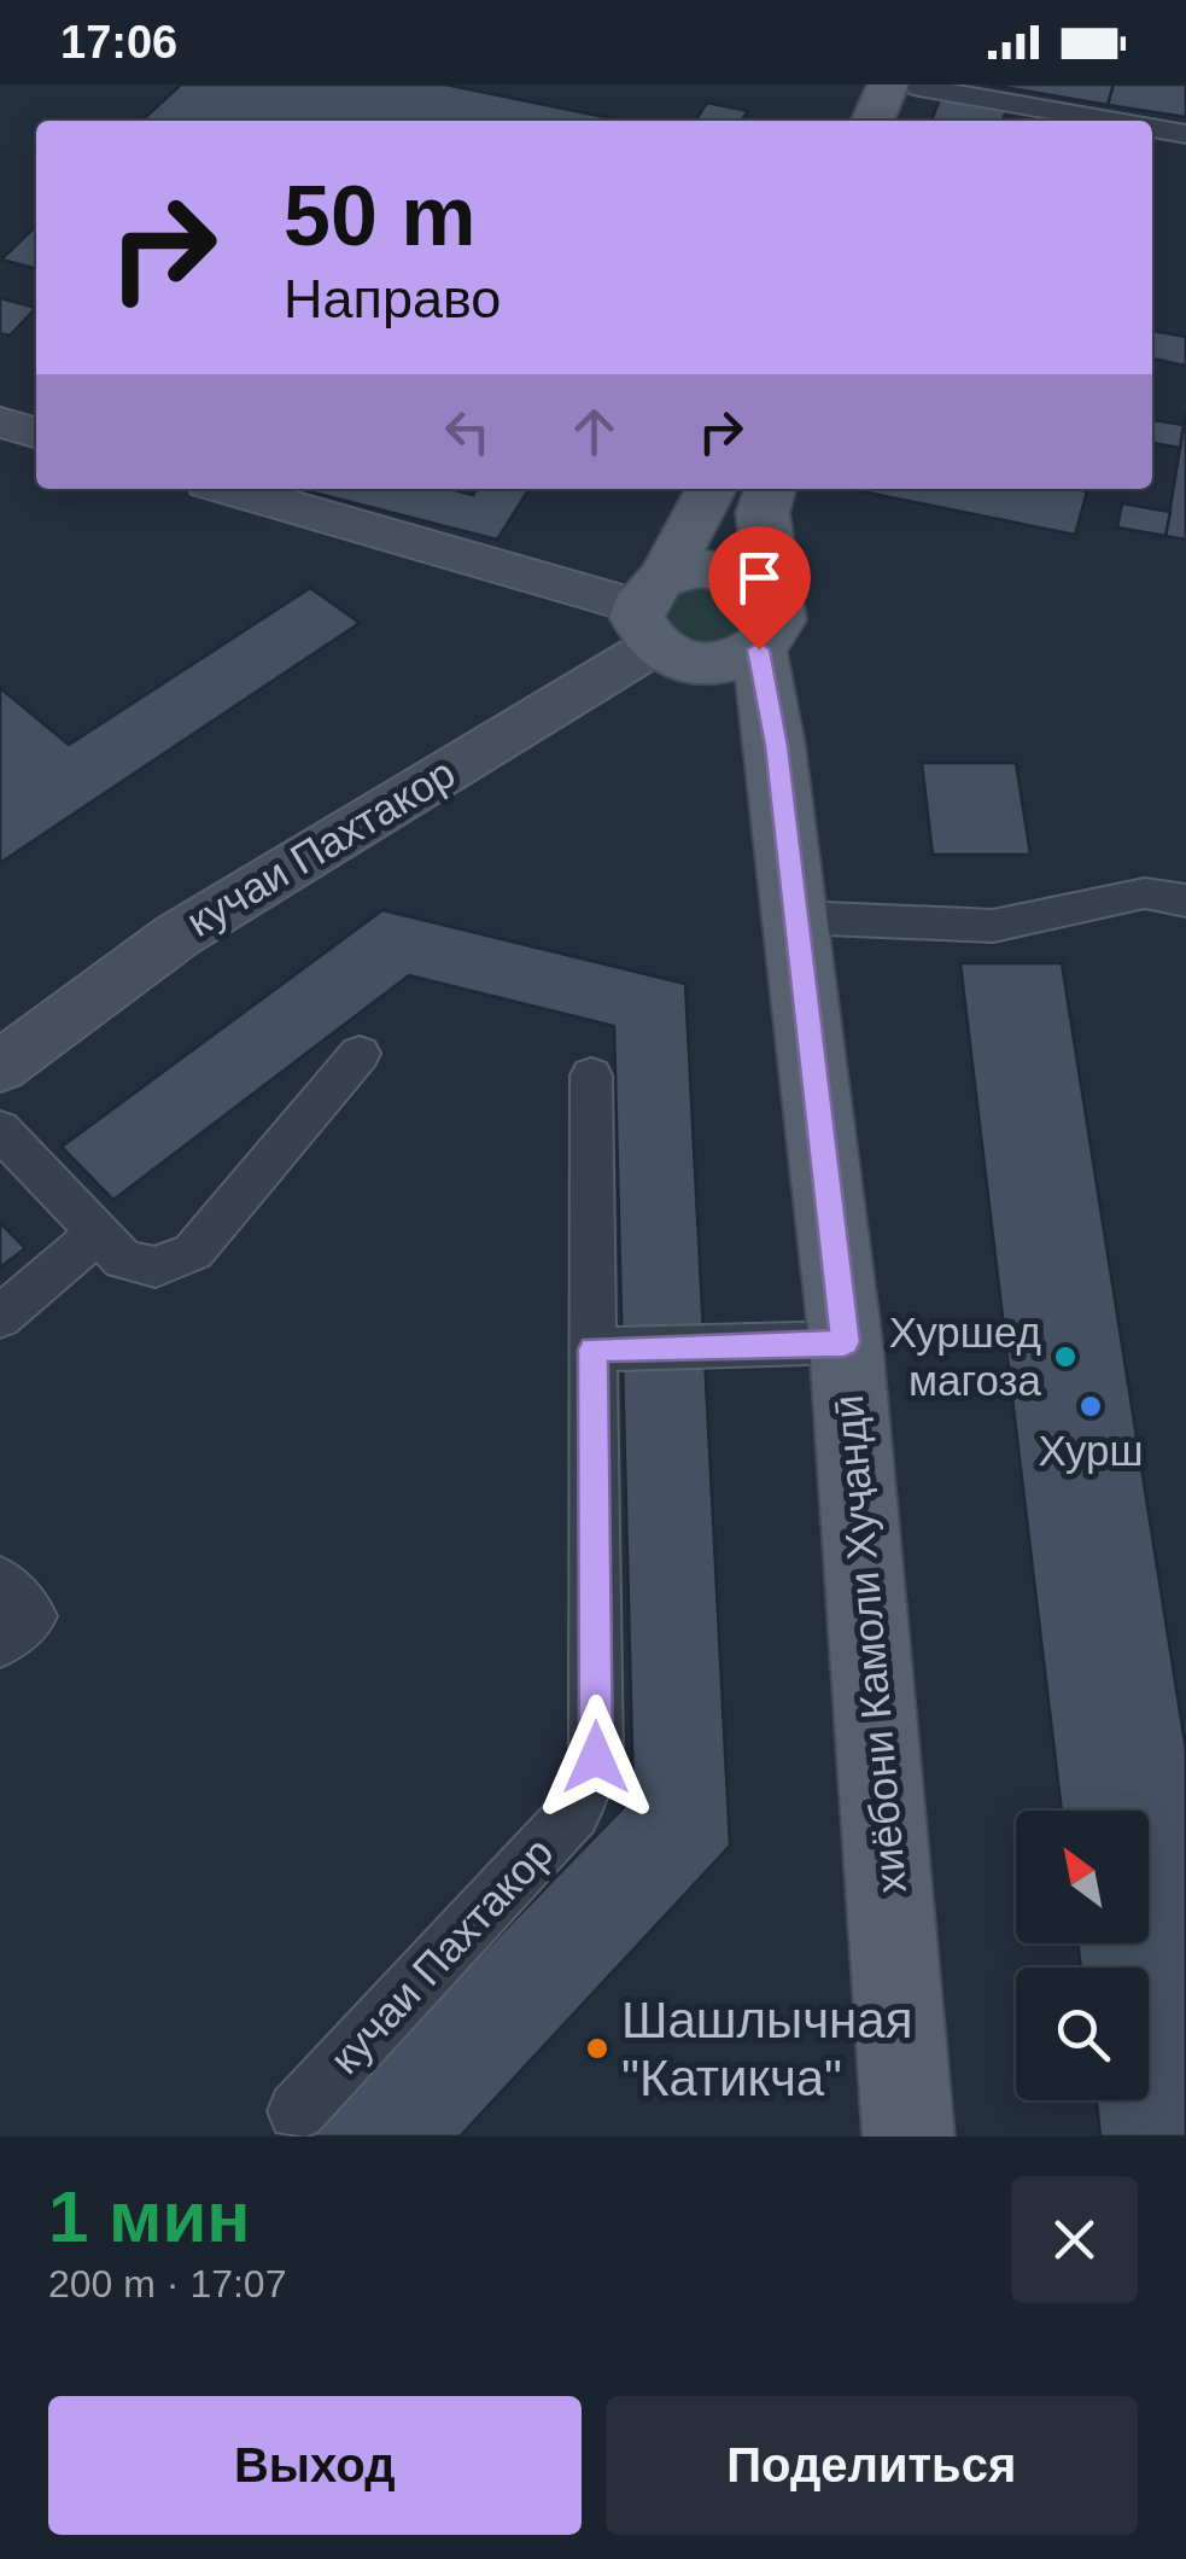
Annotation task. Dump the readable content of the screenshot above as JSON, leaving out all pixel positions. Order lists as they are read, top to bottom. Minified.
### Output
{"streets":{"main road":["кучаи Пахтакор","хиёбони Камоли Хуҷандӣ"]},"places":["Хуршед магоза","Хурш","Шашлычная \"Катикча\""],"north":"top left","page":{"status":"17:06","turn":["50 m","Направо"],"heading":["1 мин","200 m · 17:07"],"buttons":["Выход","Поделиться"]}}
